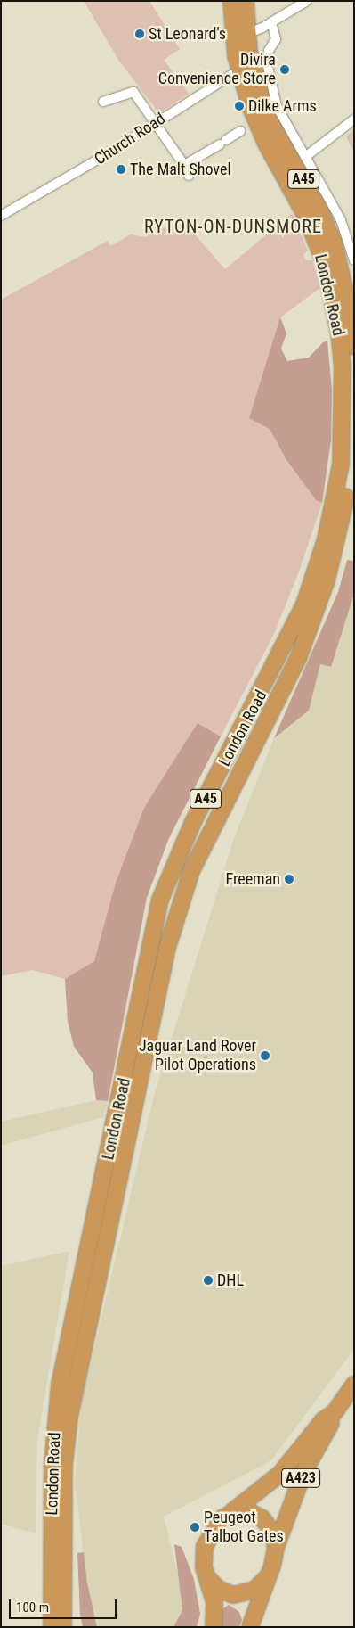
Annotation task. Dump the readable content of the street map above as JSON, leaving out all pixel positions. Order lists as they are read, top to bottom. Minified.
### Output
{"streets":{"highway":["A45","London Road","A423"],"street":["Church Road"]},"crossings":[["Church Road","London Road"]],"districts":["RYTON-ON-DUNSMORE"],"places":["St Leonard's","Divira Convenience Store","Dilke Arms","The Malt Shovel","Freeman","Jaguar Land Rover Pilot Operations","DHL","Peugeot Talbot Gates"],"scale_bar":"100 m"}
